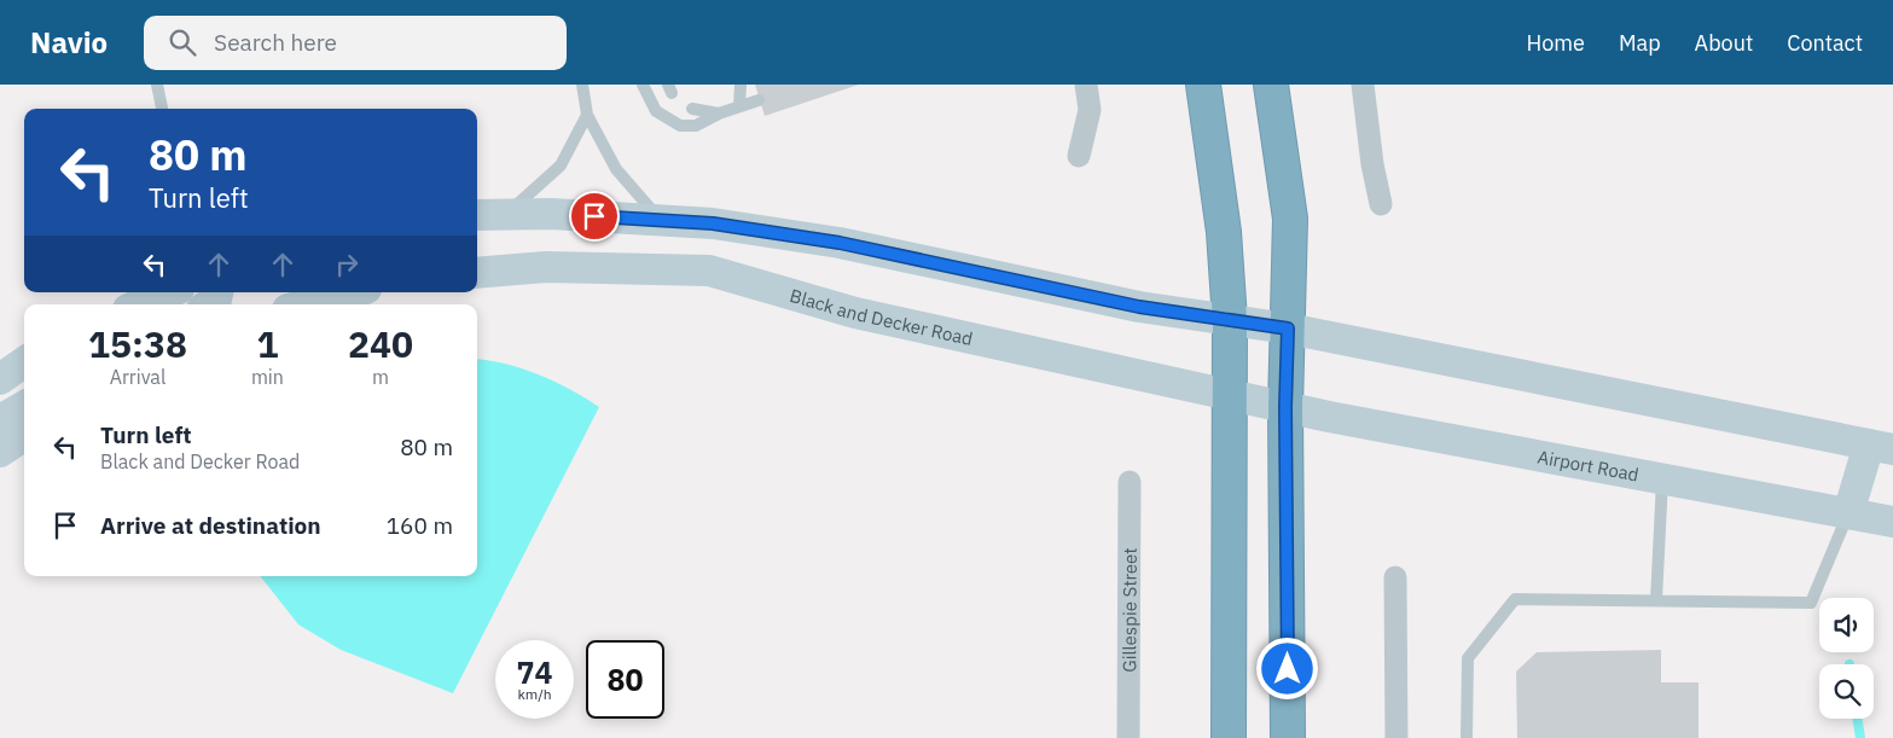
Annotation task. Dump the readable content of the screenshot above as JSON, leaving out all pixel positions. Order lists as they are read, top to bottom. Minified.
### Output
{"streets":{"main road":["Black and Decker Road","Airport Road"],"street":["Gillespie Street"]},"crossings":[["Black and Decker Road","Airport Road"]],"page":{"header":"Navio","search":"Search here","nav":["Home","Map","About","Contact"],"turn":["80 m","Turn left"],"eta":["15:38","Arrival","1","min","240","m"],"list":[{"name":"Turn left","note":"Black and Decker Road","value":"80 m"},{"name":"Arrive at destination","value":"160 m"}],"speed":"74 km/h","limit":"80"}}
